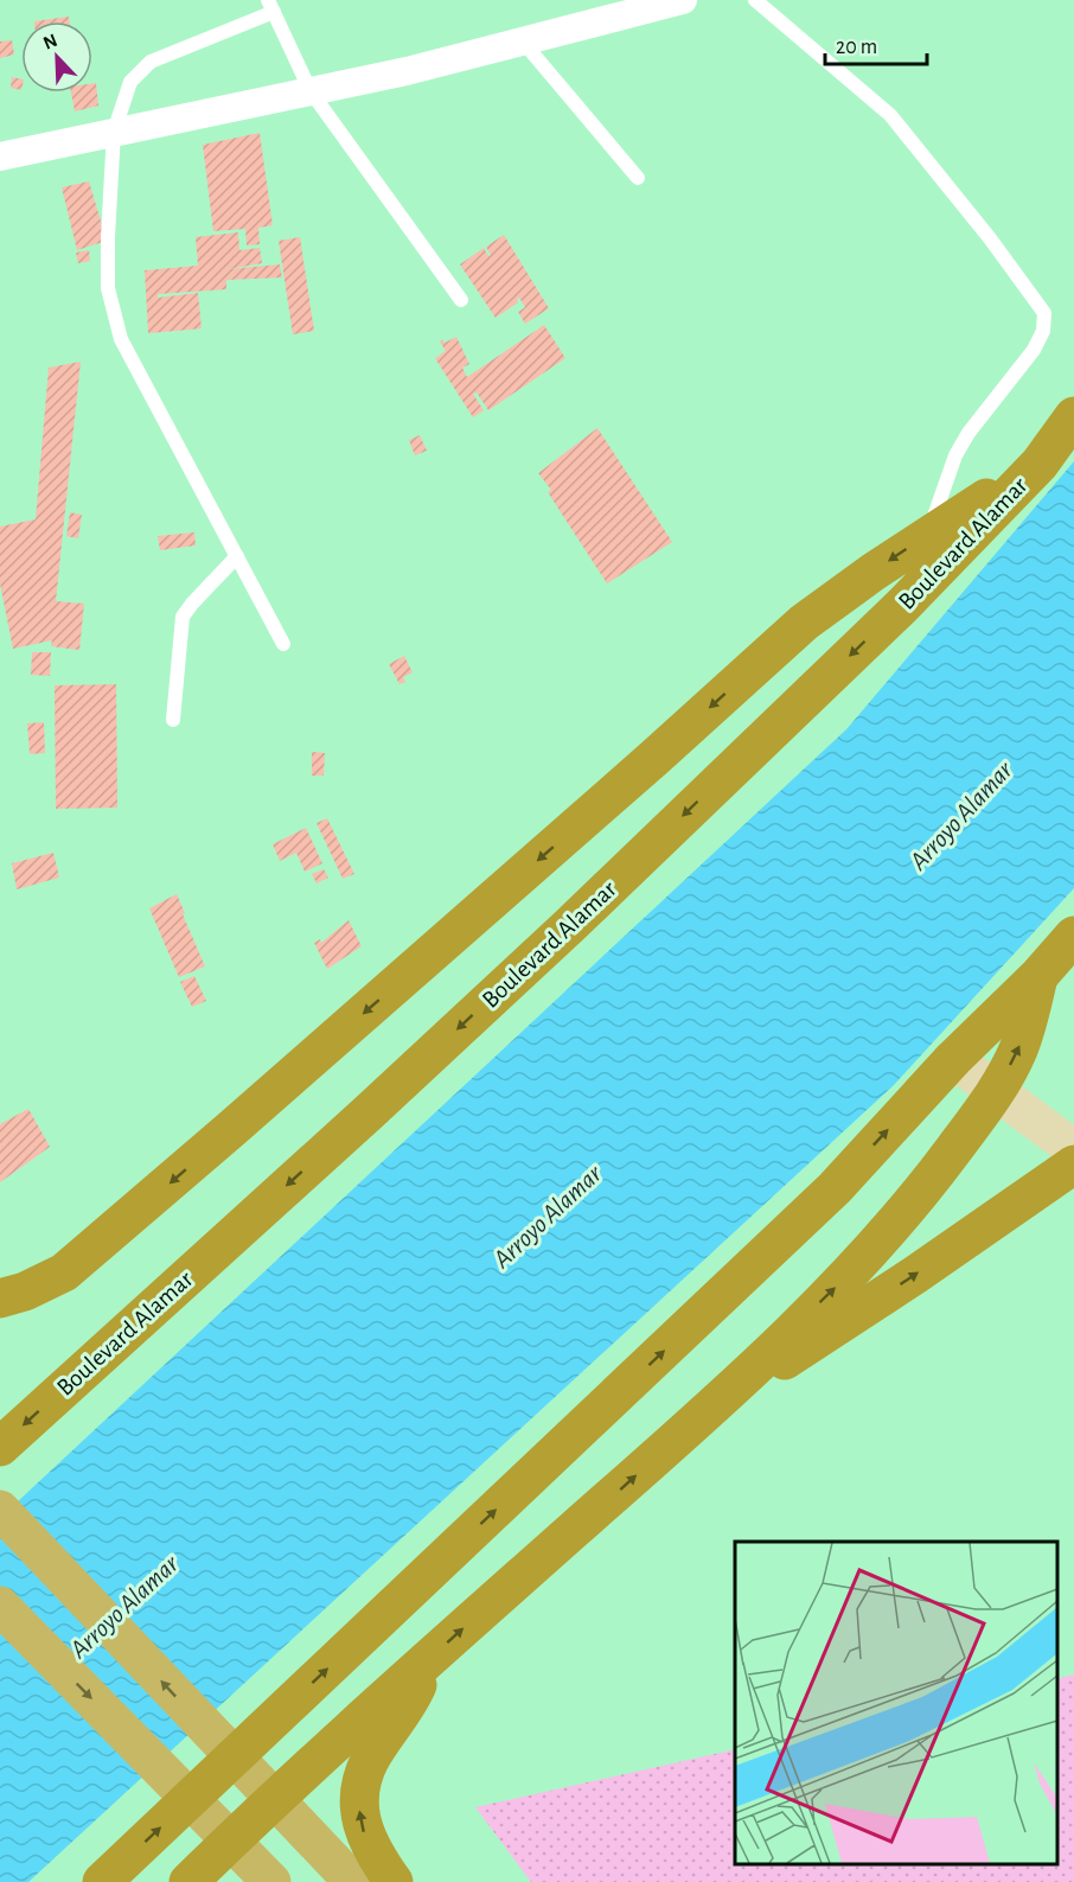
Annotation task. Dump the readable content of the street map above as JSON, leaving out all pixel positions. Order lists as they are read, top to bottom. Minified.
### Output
{"streets":{"highway":["Boulevard Alamar"]},"water":["Arroyo Alamar"],"scale_bar":"20 m","north":"top left"}
